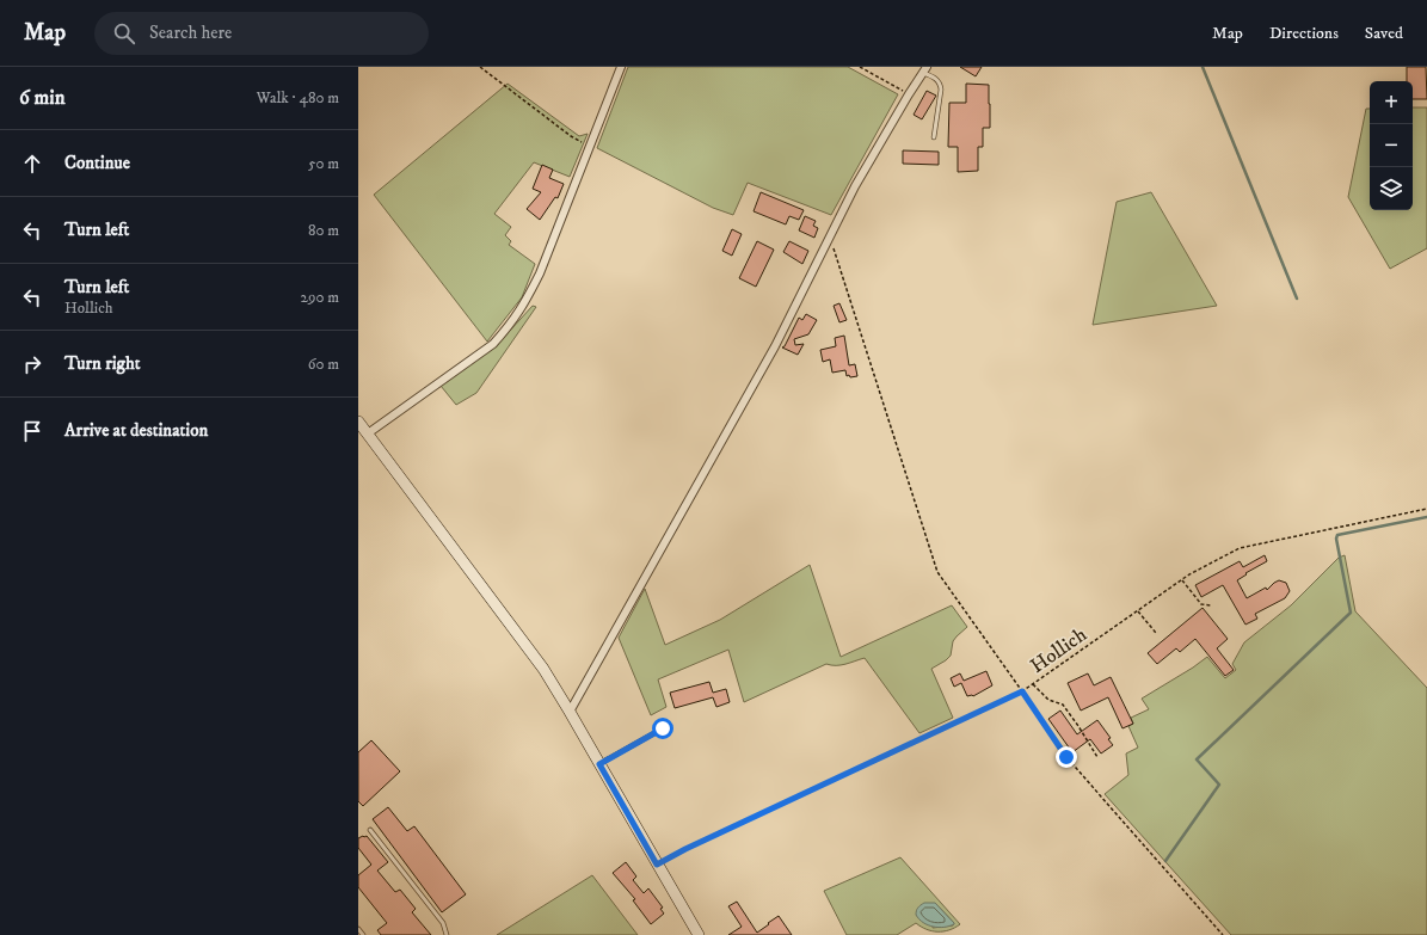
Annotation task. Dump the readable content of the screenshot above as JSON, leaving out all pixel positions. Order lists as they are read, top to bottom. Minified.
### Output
{"streets":{"path":["Hollich"]},"page":{"header":"Map","search":"Search here","nav":["Map","Directions","Saved"],"heading":["6 min","Walk · 480 m"],"map_buttons":["+","−"],"list":[["Continue","50 m"],["Turn left","80 m"],["Turn left","Hollich","290 m"],["Turn right","60 m"],"Arrive at destination"]}}
